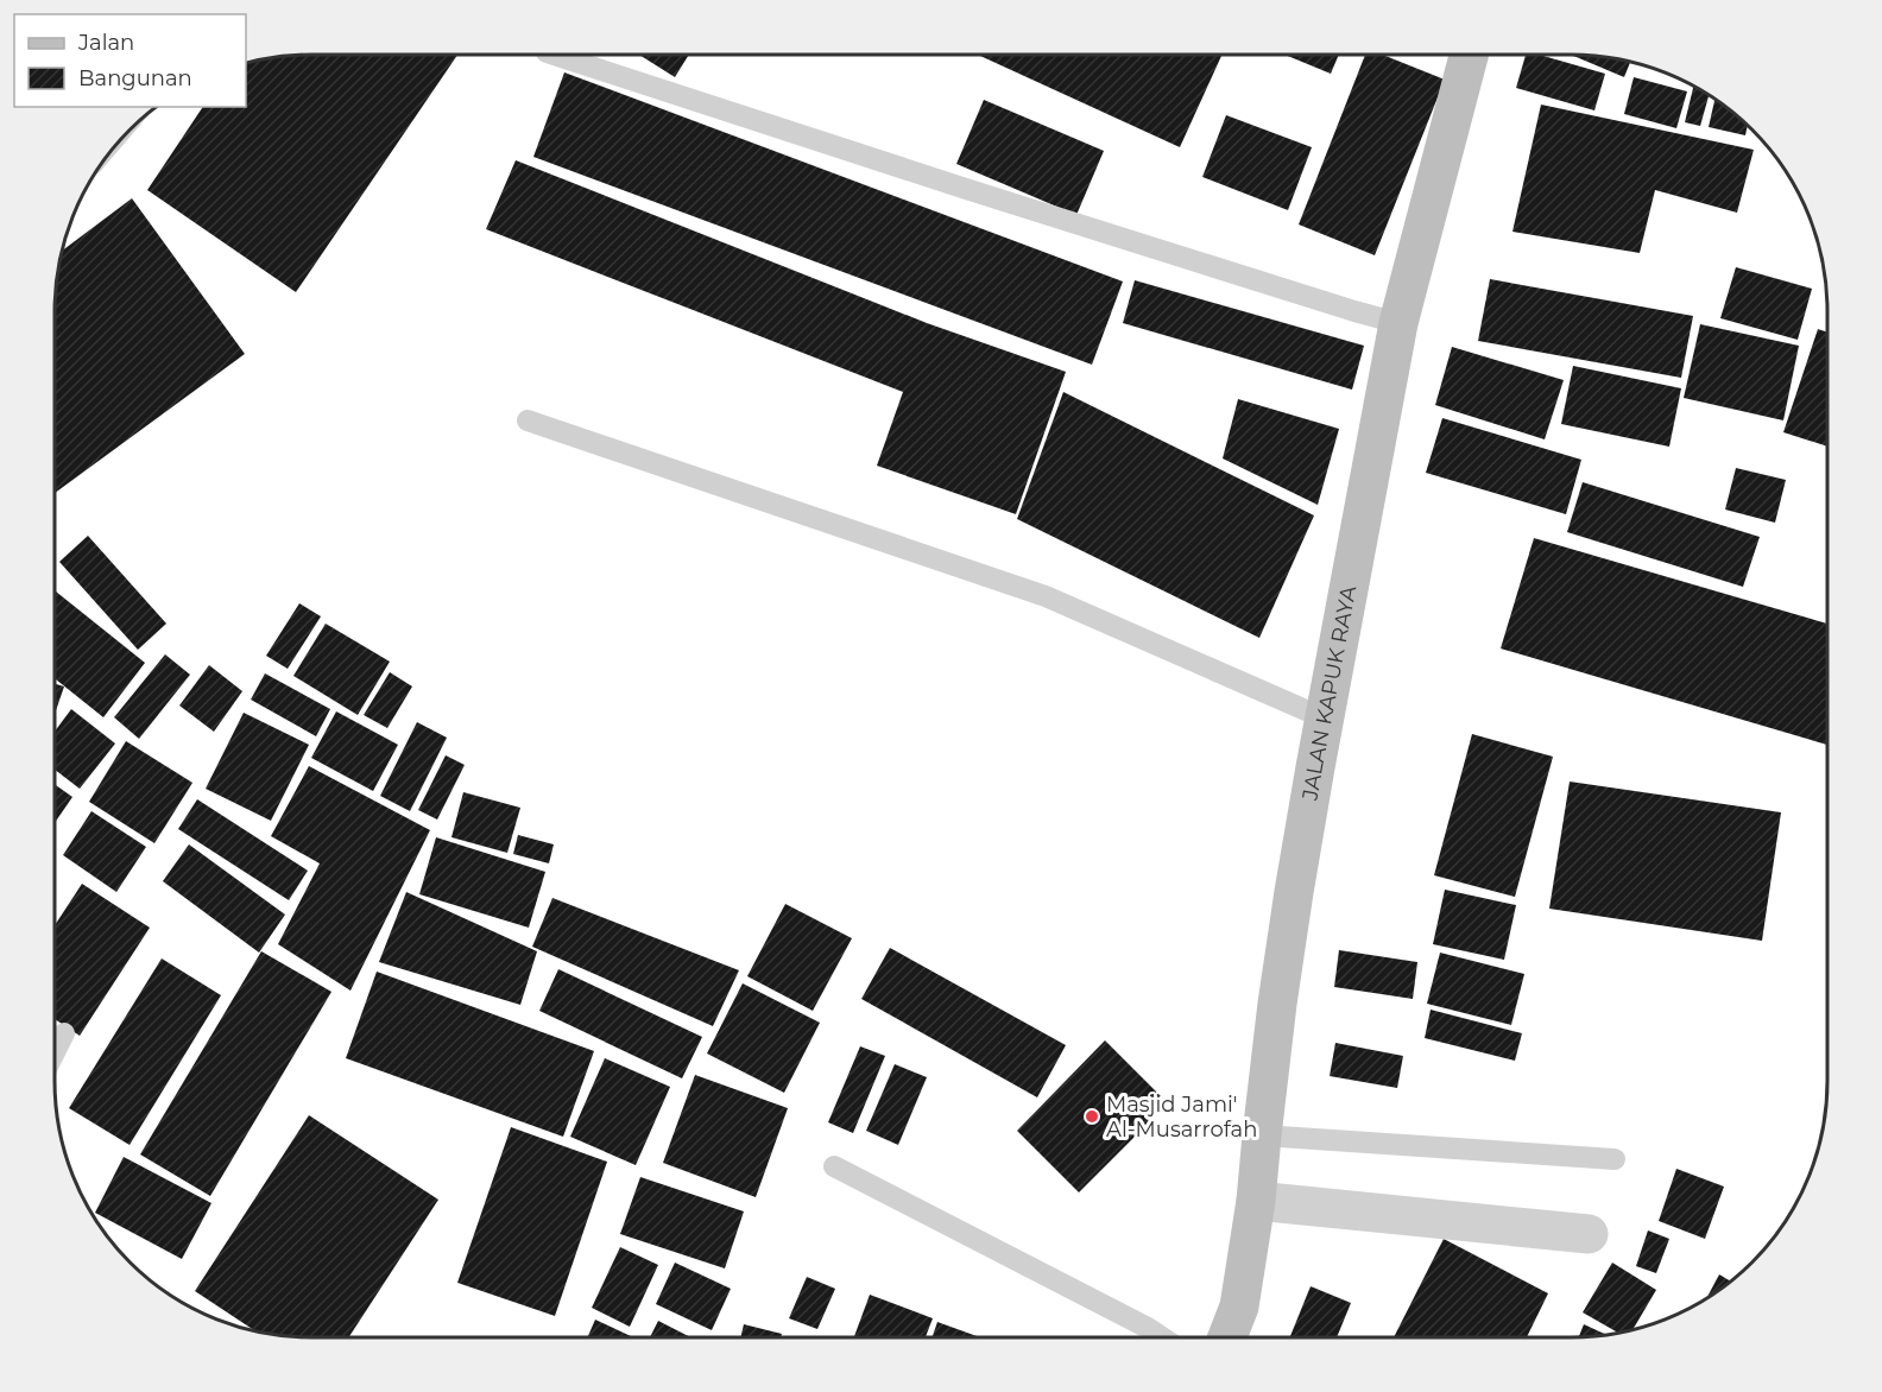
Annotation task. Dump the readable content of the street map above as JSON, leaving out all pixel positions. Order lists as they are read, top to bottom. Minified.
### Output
{"streets":{"main road":["JALAN KAPUK RAYA"]},"places":["Masjid Jami' Al-Musarrofah"],"legend":["Jalan","Bangunan"]}
